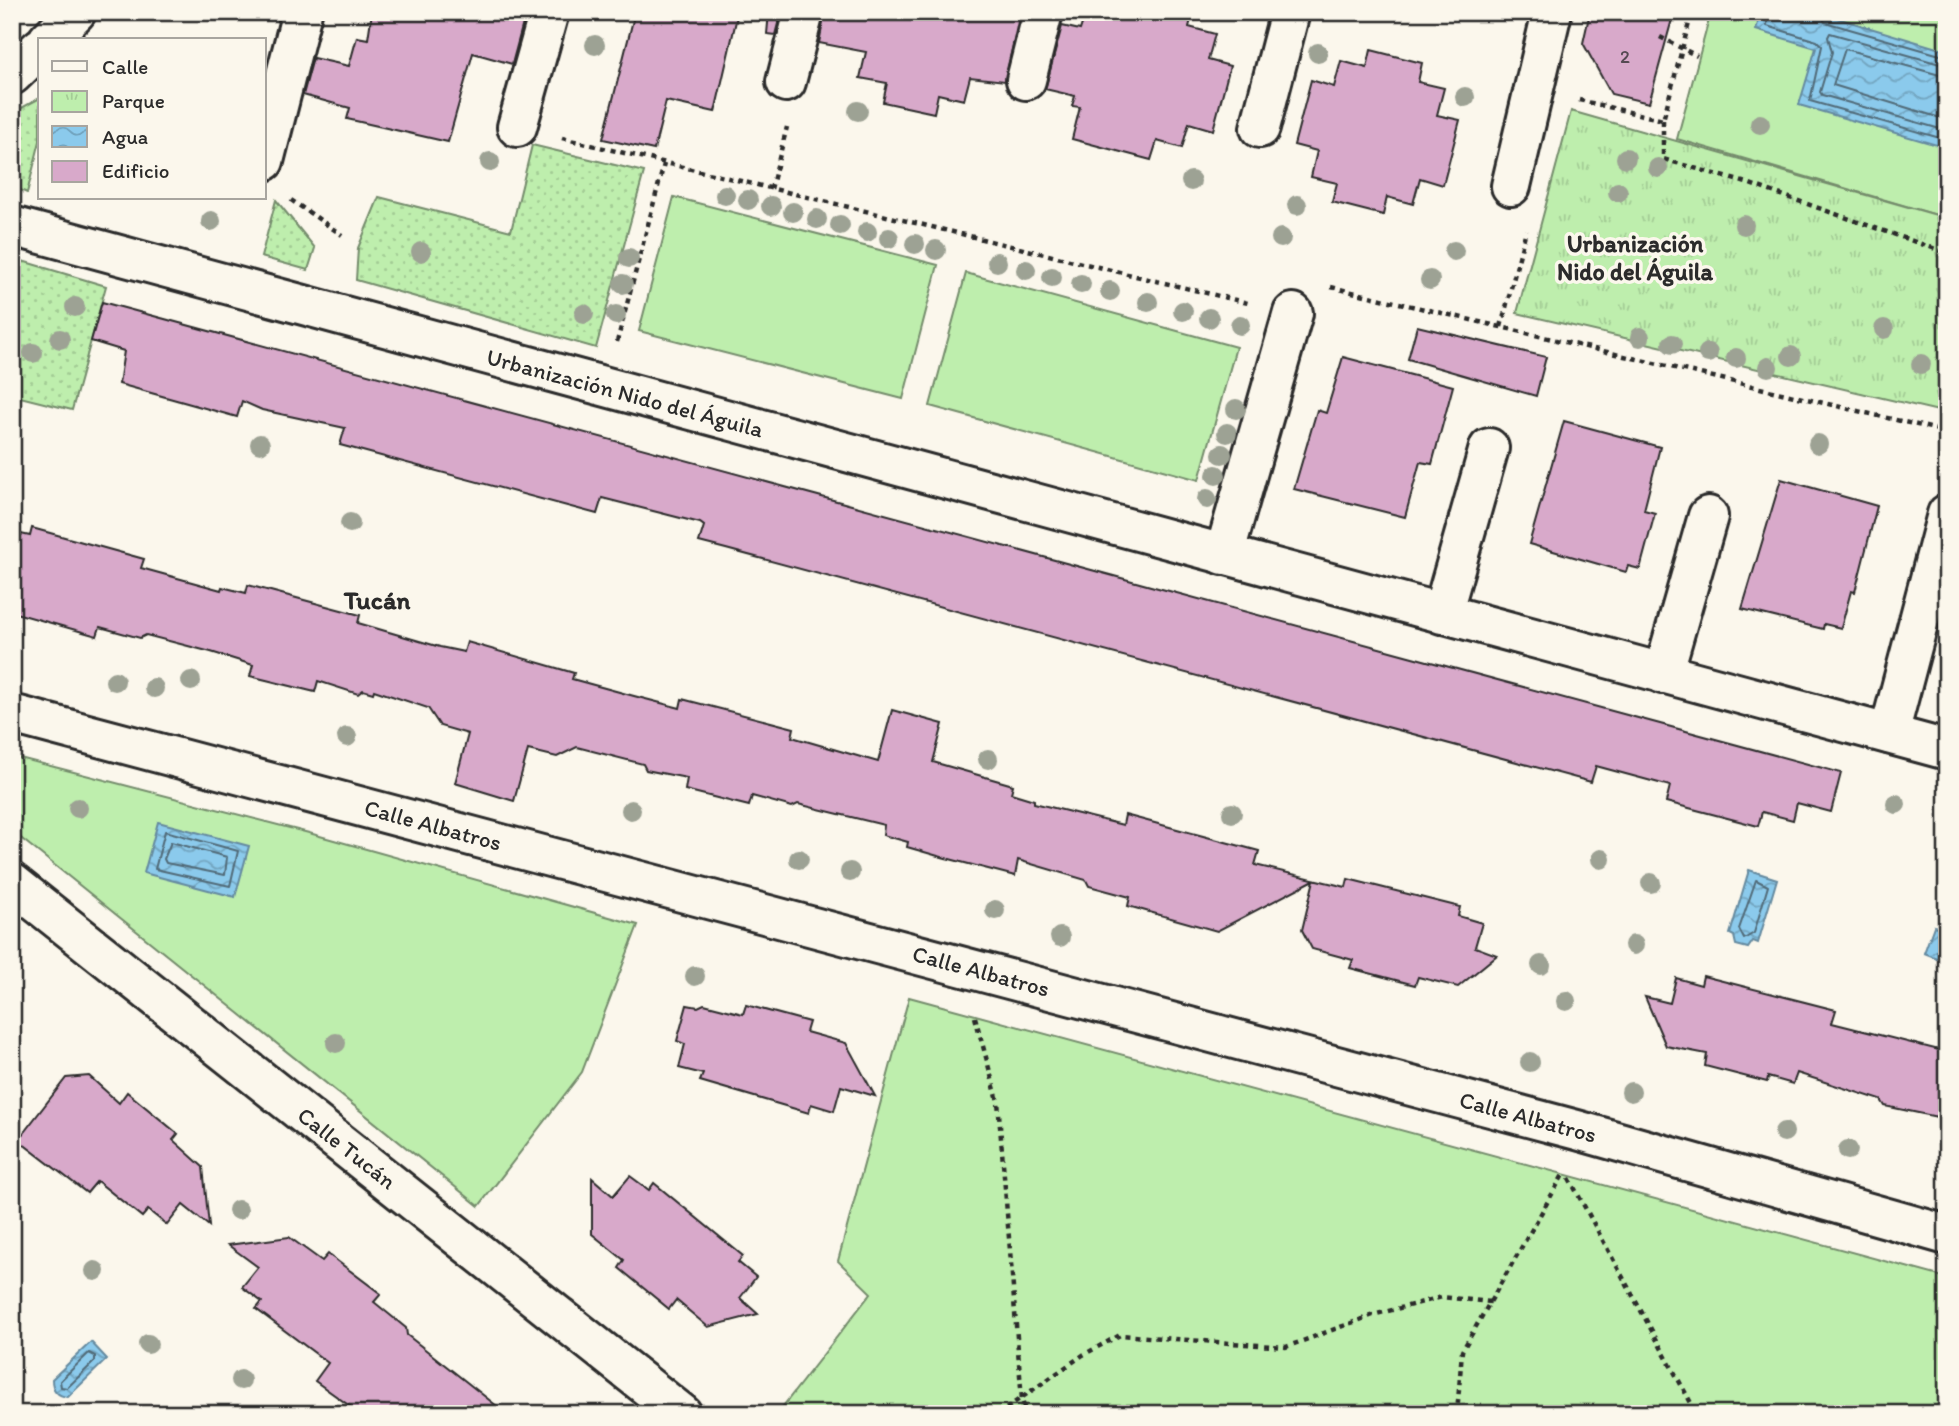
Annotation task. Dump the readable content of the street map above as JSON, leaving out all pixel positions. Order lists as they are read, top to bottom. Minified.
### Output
{"streets":{"street":["Urbanización Nido del Águila","Calle Albatros","Calle Tucán"]},"districts":["Urbanización Nido del Águila","Tucán"],"house_numbers":["2"],"legend":["Calle","Parque","Agua","Edificio"]}
